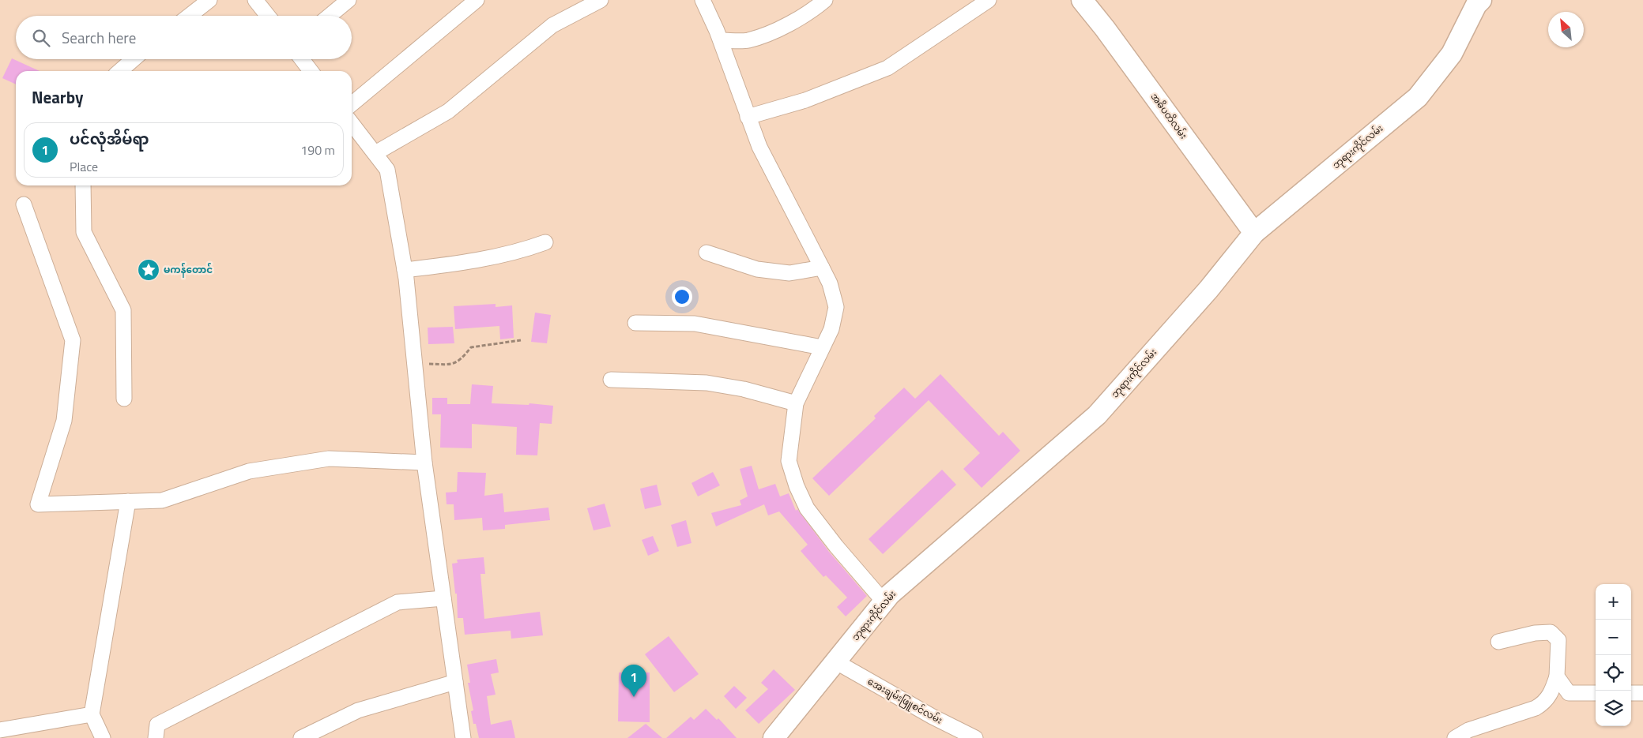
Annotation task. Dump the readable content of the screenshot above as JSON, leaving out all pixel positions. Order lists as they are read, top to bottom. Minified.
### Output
{"streets":{"street":["အဓိပတိလမ်း","ဘုရားကိုင်လမ်း","အေးချမ်းဖြူစင်လမ်း"]},"crossings":[["အဓိပတိလမ်း","ဘုရားကိုင်လမ်း"],["ဘုရားကိုင်လမ်း","အေးချမ်းဖြူစင်လမ်း"]],"places":{"place":["မကန်တောင်"]},"north":"top left","page":{"search":"Search here","heading":"Nearby","list":[{"mark":"1","name":"ပင်လုံအိမ်ရာ","note":"Place","value":"190 m"}],"map_buttons":["+","−"],"pins":"1"}}
